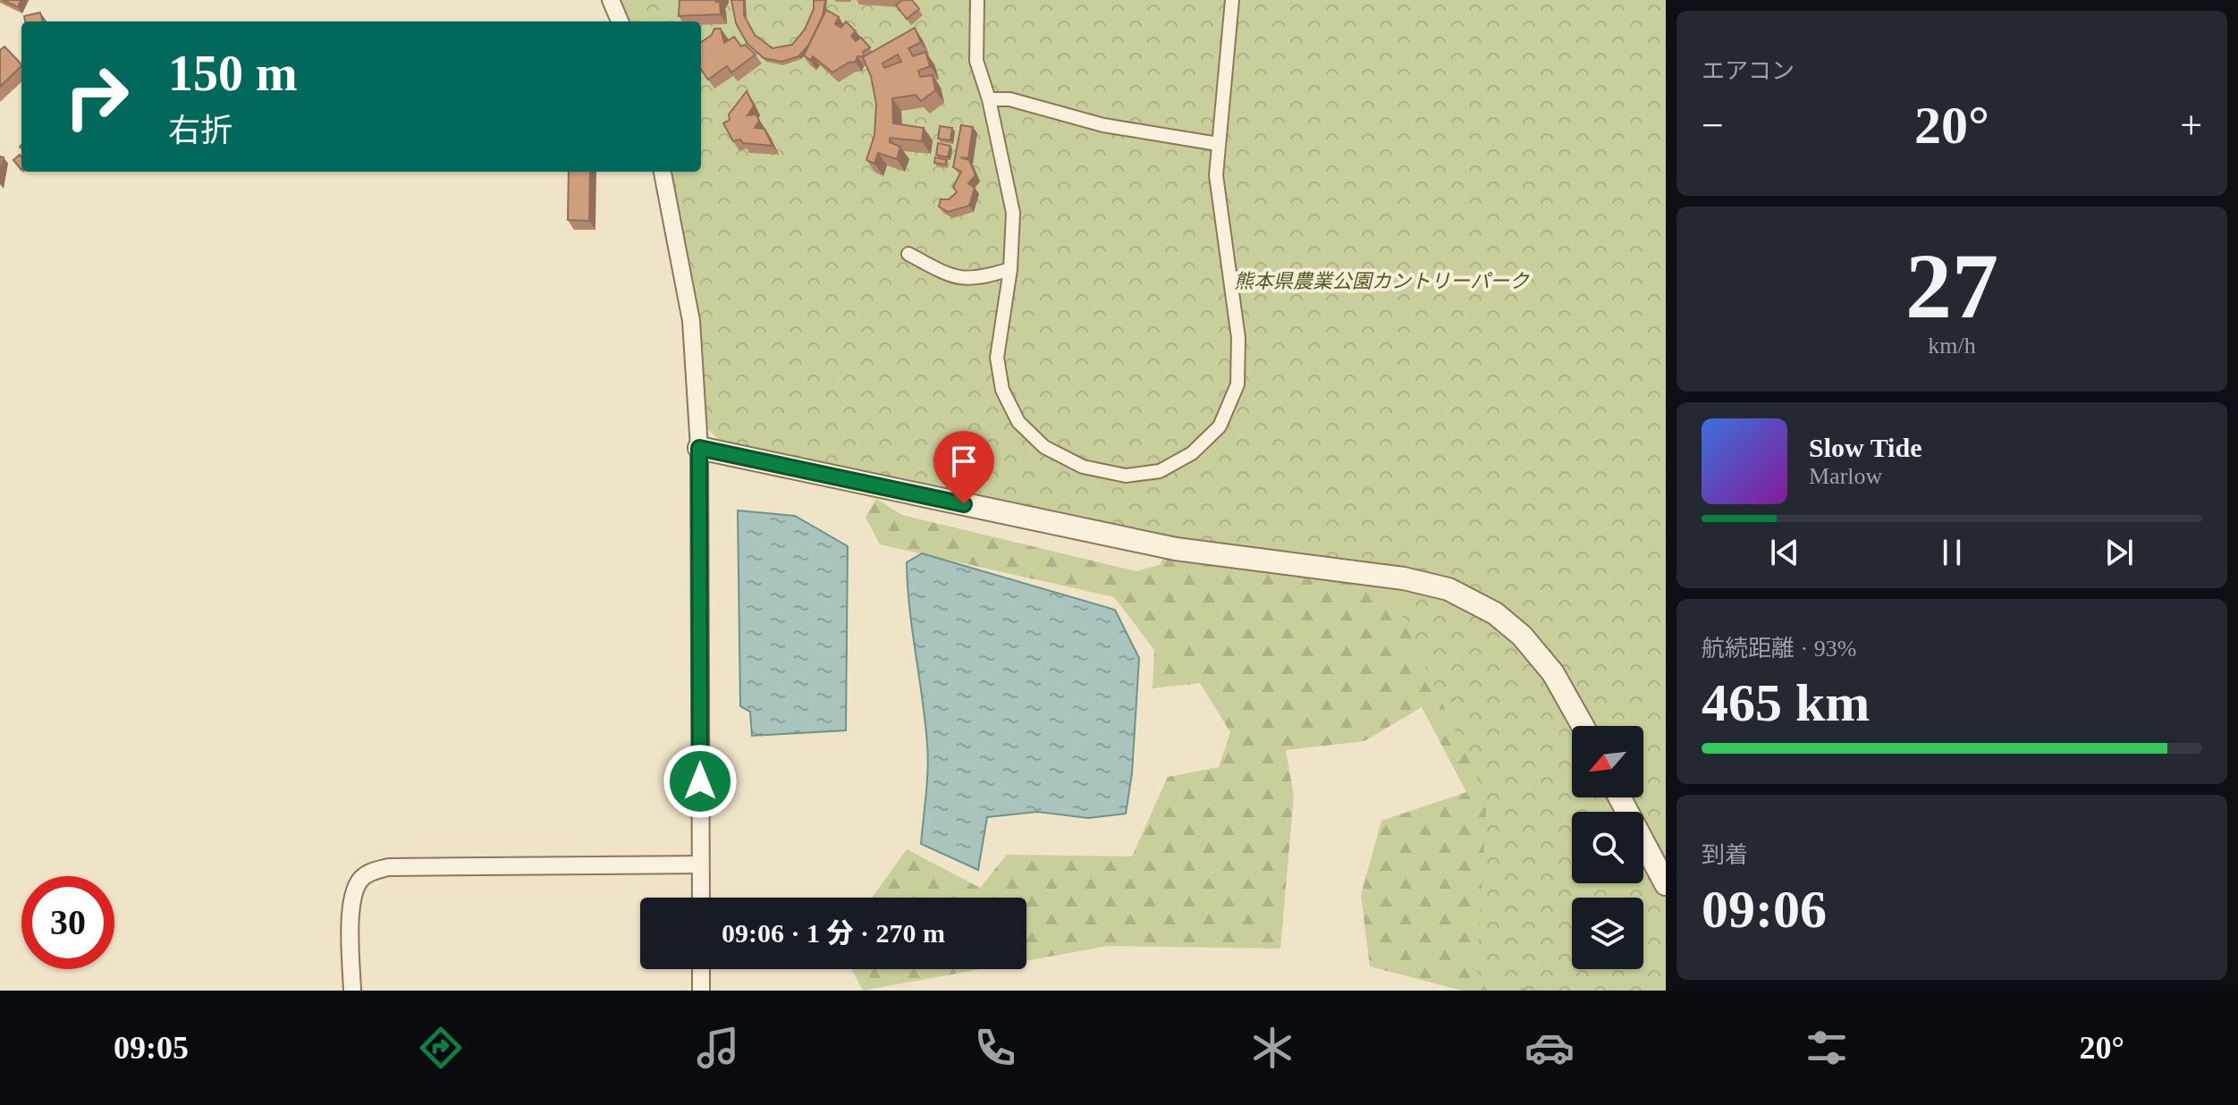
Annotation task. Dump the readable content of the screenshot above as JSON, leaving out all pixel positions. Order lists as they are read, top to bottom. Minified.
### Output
{"parks":["熊本県農業公園カントリーパーク"],"north":"bottom left","page":{"tile":["エアコン",["27","km/h"],["航続距離 · 93%","465 km"],["到着","09:06"]],"turn":["150 m","右折"],"heat":["−","20°","+"],"song":["Slow Tide","Marlow"],"limit":"30","trip":"09:06 · 1 分 · 270 m","tabs":["09:05","20°"]}}
